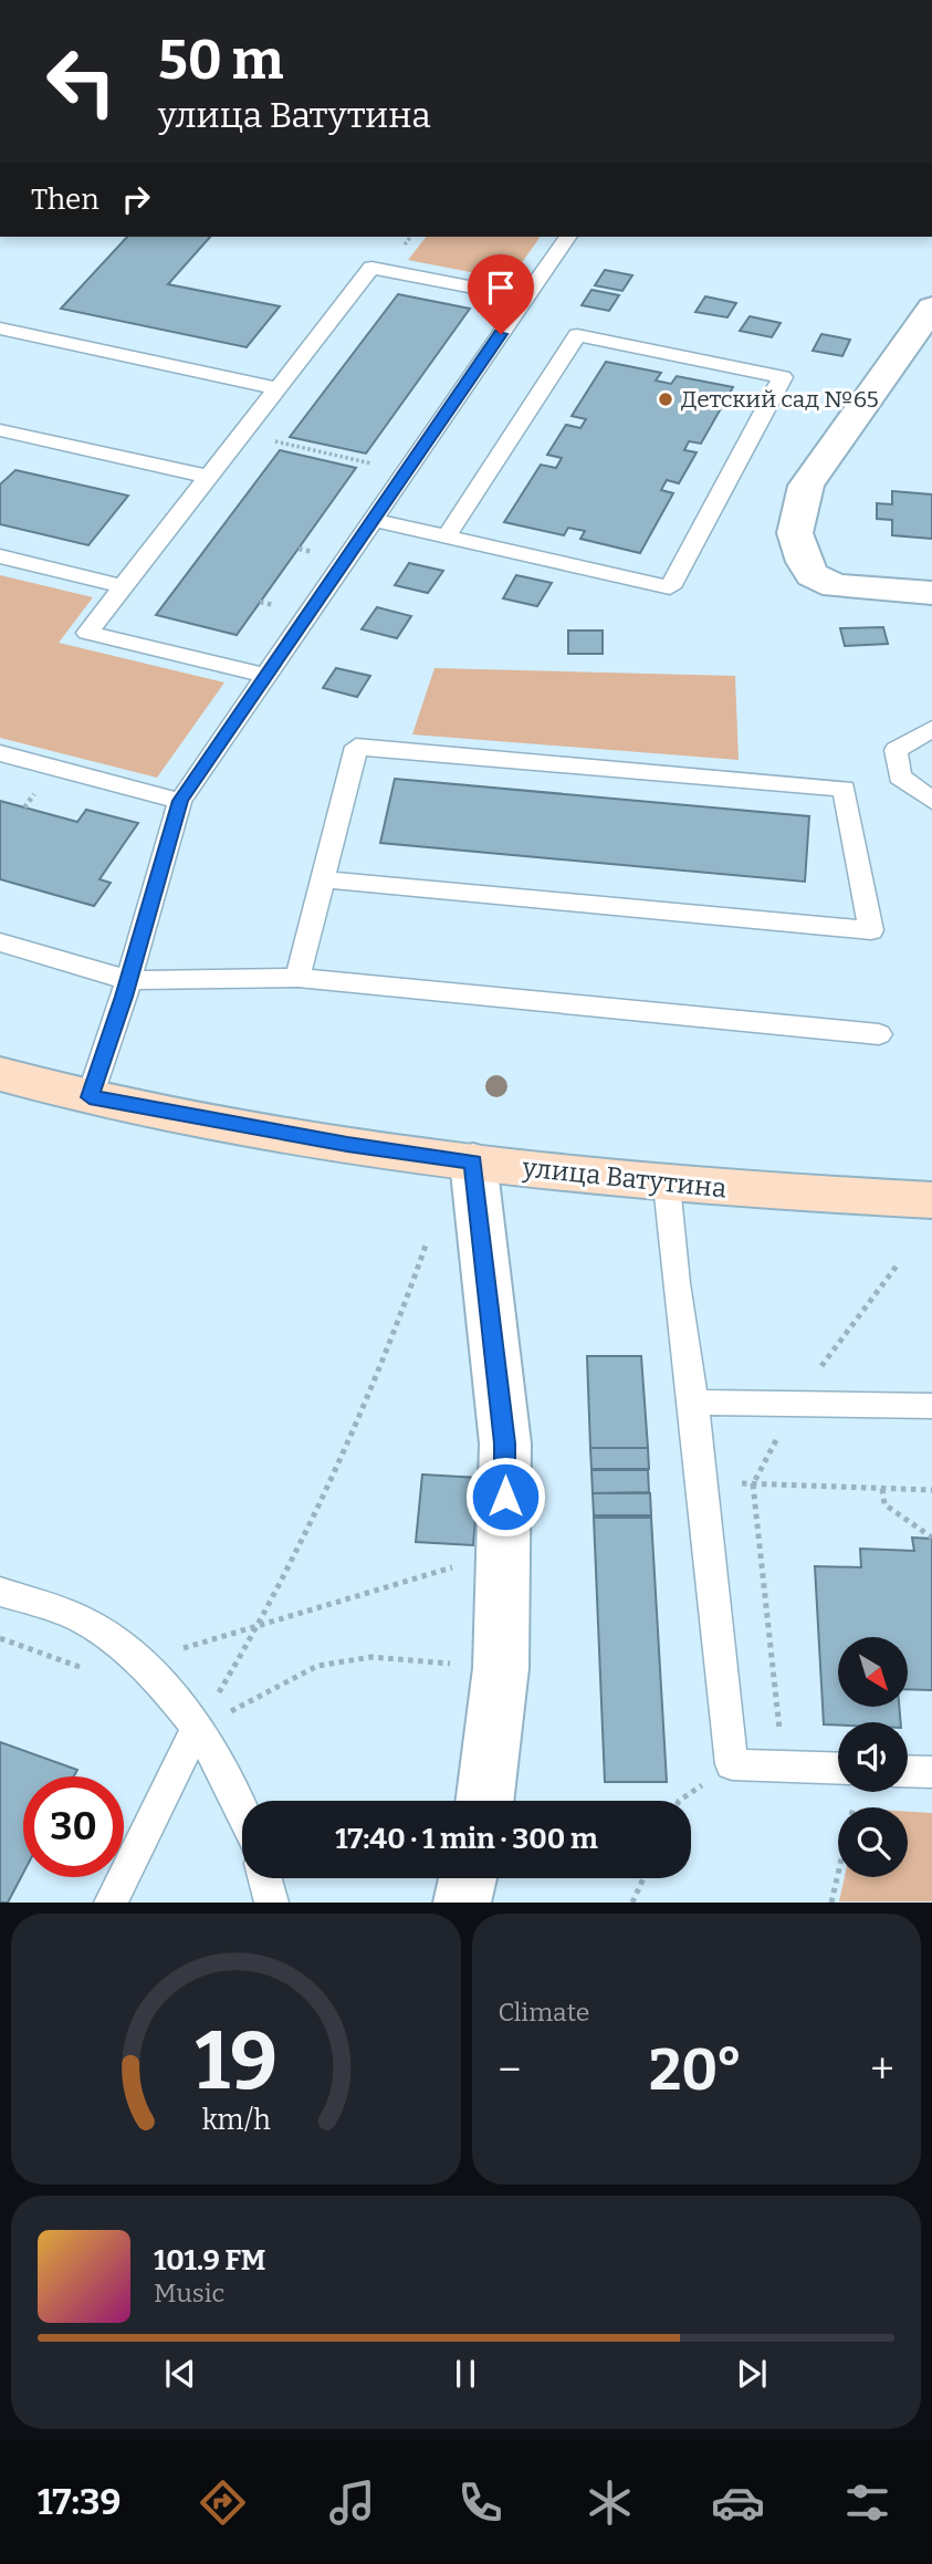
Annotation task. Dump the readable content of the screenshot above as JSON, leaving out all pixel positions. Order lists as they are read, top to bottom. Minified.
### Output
{"streets":{"main road":["улица Ватутина"]},"places":["Детский сад №65"],"north":"bottom right","page":{"turn":["50 m","улица Ватутина"],"then":"Then","limit":"30","trip":"17:40 · 1 min · 300 m","tile":"Climate","heat":["−","20°","+"],"song":["101.9 FM","Music"],"tabs":"17:39","gauge":["19","km/h"]}}
